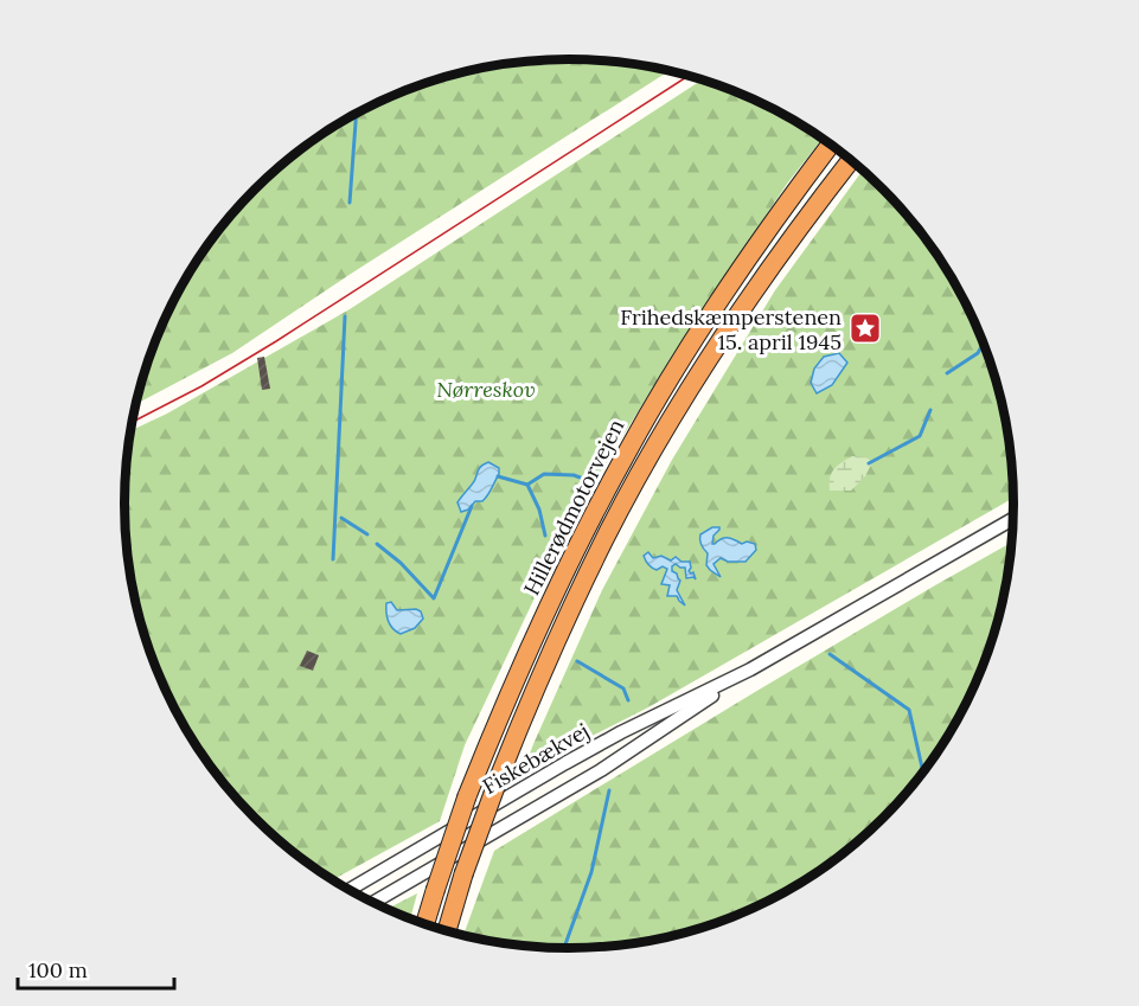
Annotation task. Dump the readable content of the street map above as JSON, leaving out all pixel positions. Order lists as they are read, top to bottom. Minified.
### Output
{"streets":{"highway":["Hillerødmotorvejen"],"street":["Fiskebækvej"]},"parks":["Nørreskov"],"places":{"place":["Frihedskæmperstenen 15. april 1945"]},"scale_bar":"100 m"}
